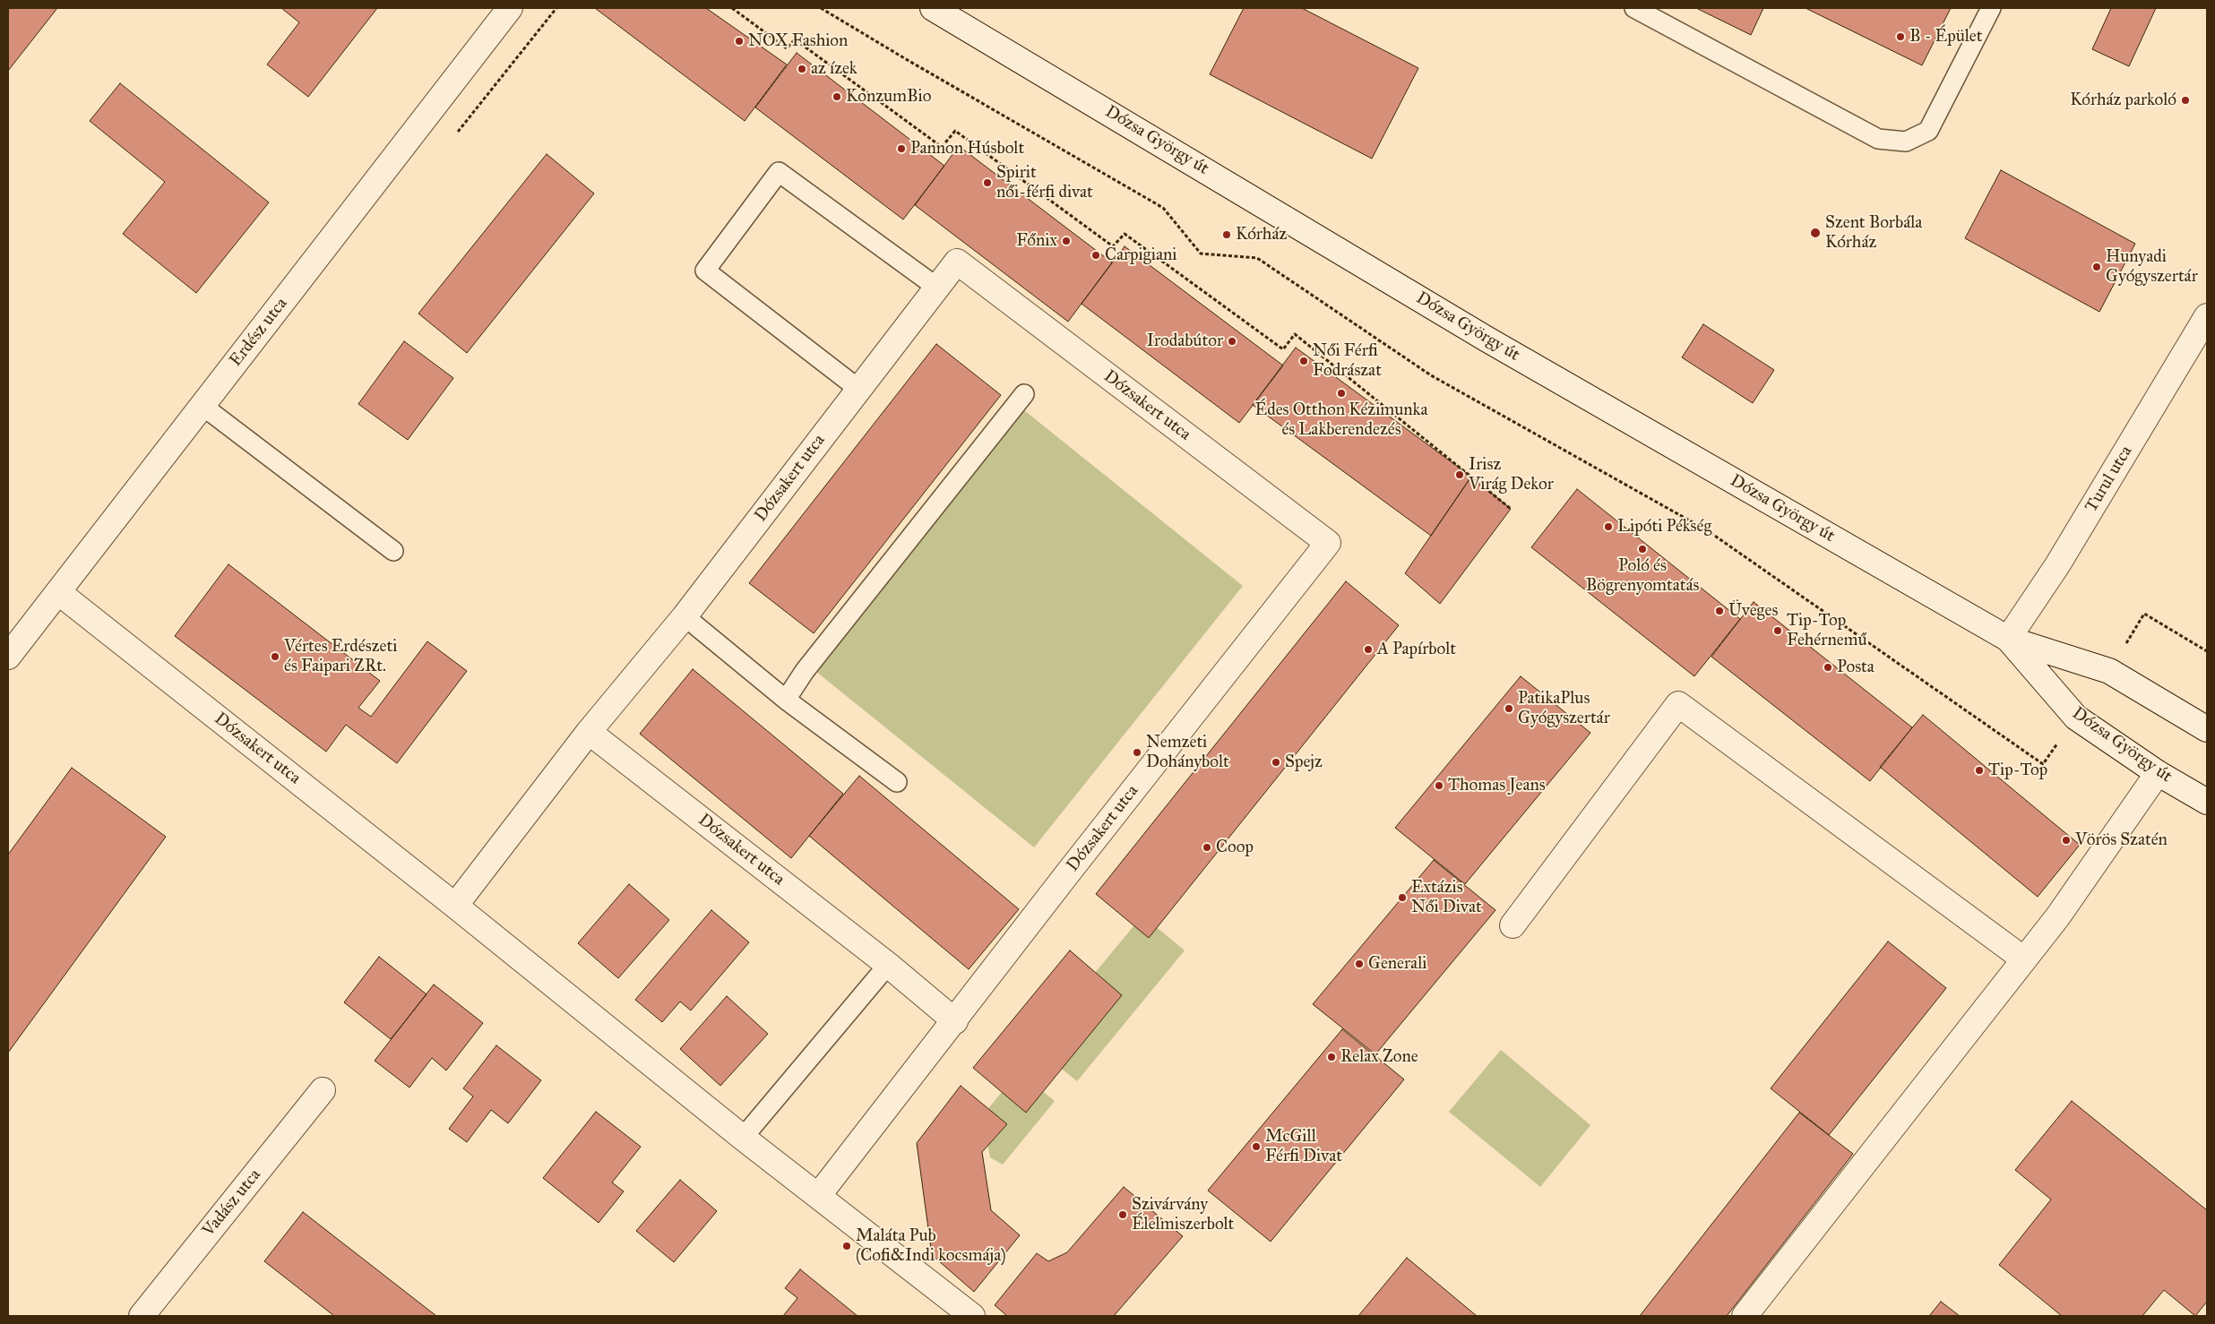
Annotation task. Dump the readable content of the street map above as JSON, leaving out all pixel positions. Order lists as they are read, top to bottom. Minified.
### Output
{"streets":{"street":["Dózsa György út","Erdész utca","Dózsakert utca","Turul utca","Vadász utca"]},"crossings":[["Dózsa György út","Turul utca"],["Erdész utca","Dózsakert utca"]],"places":["B - Épület","NOX Fashion","az ízek","KonzumBio","Kórház parkoló","Pannon Húsbolt","Spirit női-férfi divat","Szent Borbála Kórház","Kórház","Főnix","Carpigiani","Hunyadi Gyógyszertár","Irodabútor","Női Férfi Fodrászat","Édes Otthon Kézimunka és Lakberendezés","Irisz Virág Dekor","Lipóti Pékség","Poló és Bögrenyomtatás","Üveges","Tip-Top Fehérnemű","A Papírbolt","Vértes Erdészeti és Faipari ZRt.","Posta","PatikaPlus Gyógyszertár","Nemzeti Dohánybolt","Spejz","Tip-Top","Thomas Jeans","Vörös Szatén","Coop","Extázis Női Divat","Generali","Relax Zone","McGill Férfi Divat","Szivárvány Élelmiszerbolt","Maláta Pub (Cofi&Indi kocsmája)"]}
